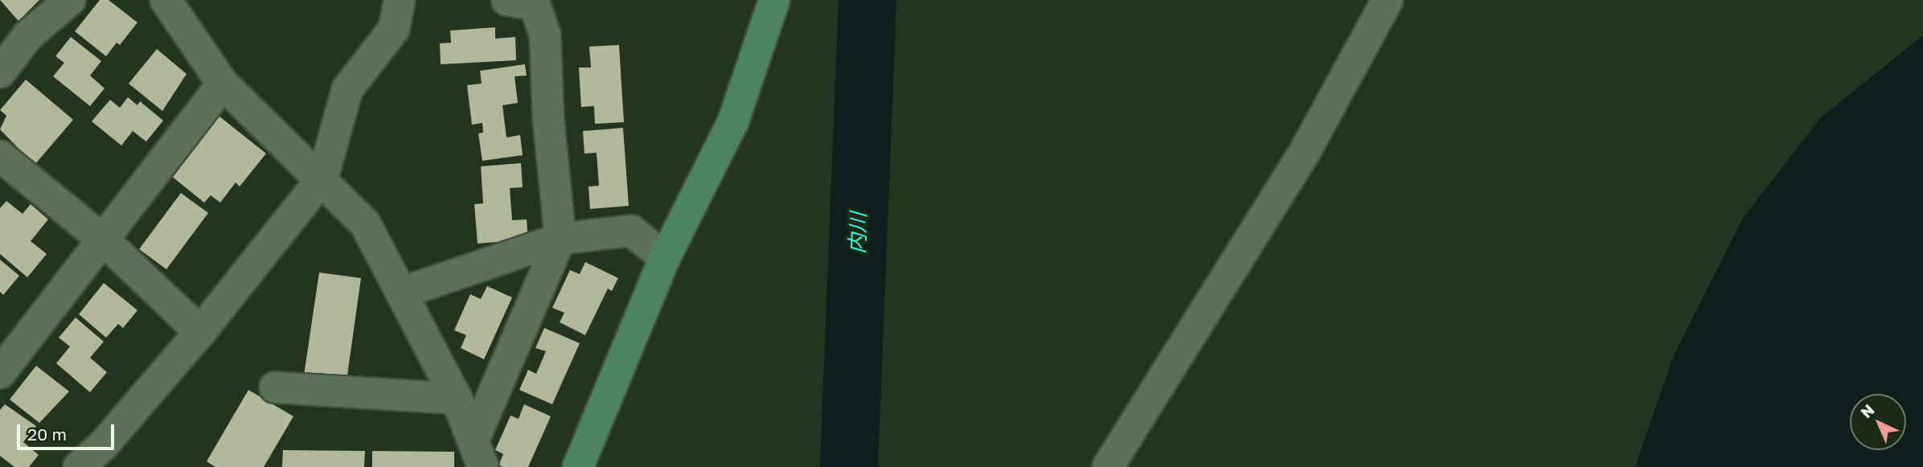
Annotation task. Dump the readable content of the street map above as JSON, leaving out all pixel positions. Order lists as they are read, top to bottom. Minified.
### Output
{"water":["内川"],"scale_bar":"20 m","north":"top left"}
